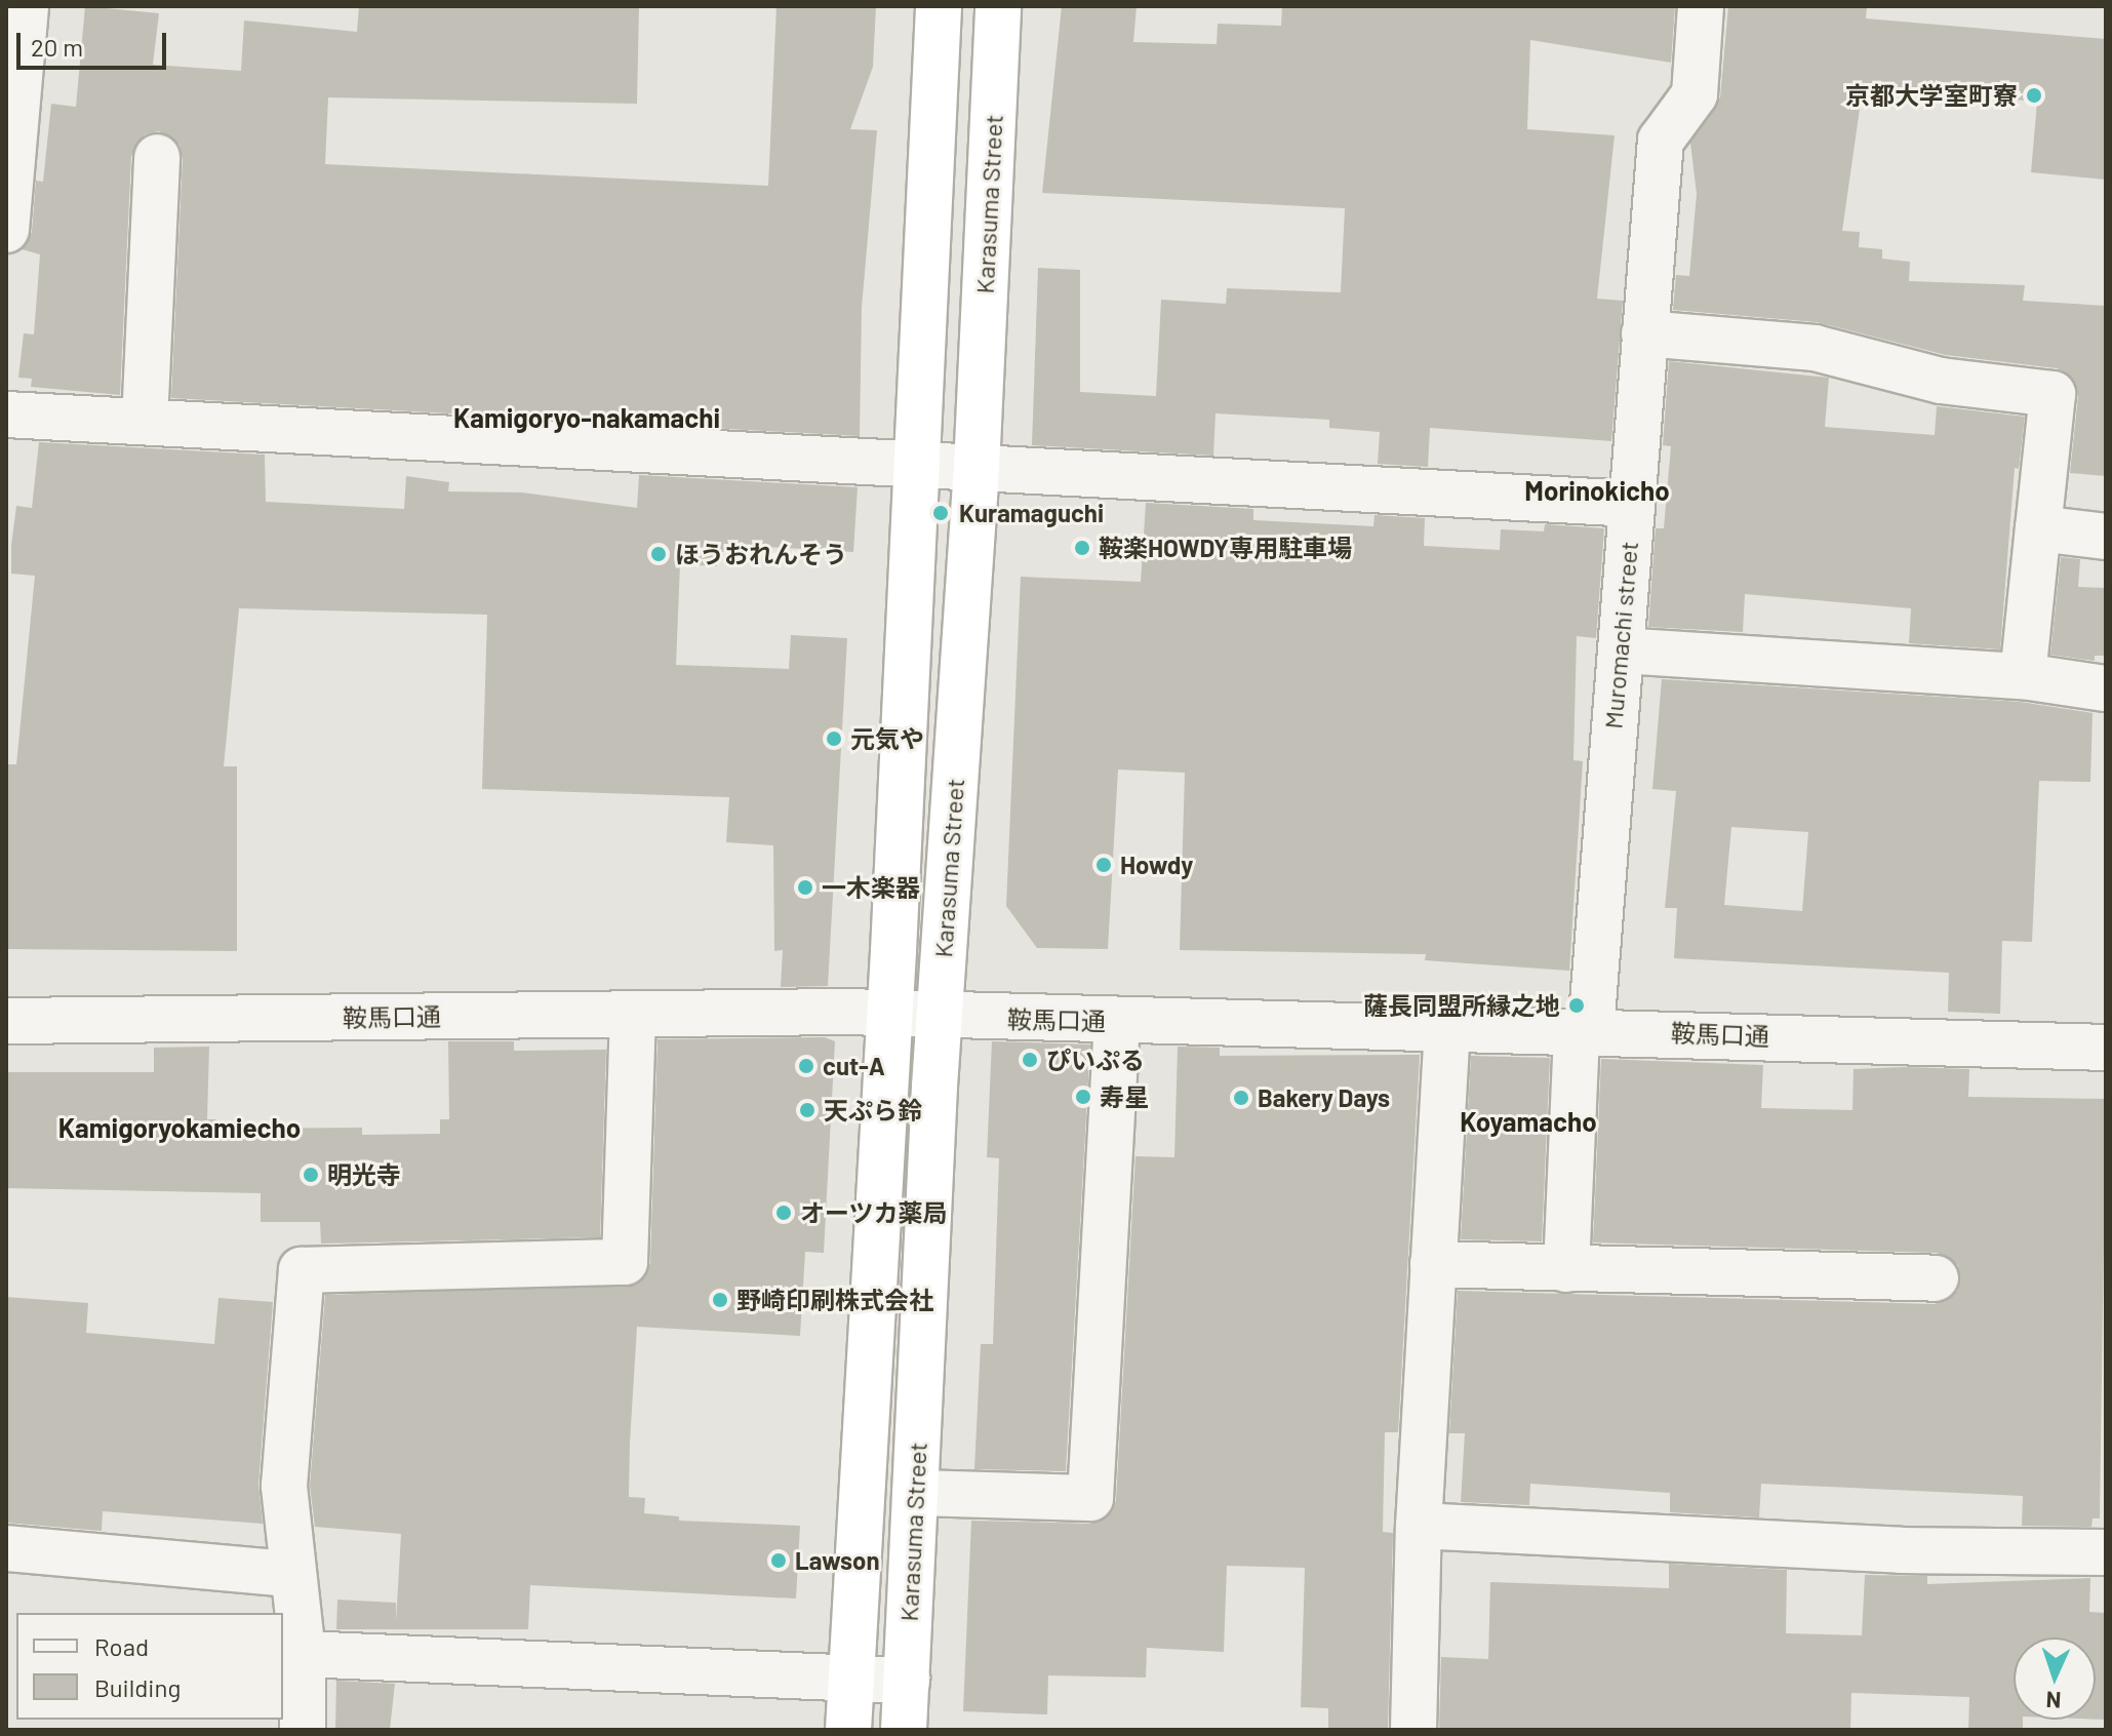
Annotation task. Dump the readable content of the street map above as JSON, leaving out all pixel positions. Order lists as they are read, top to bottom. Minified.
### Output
{"streets":{"highway":["Karasuma Street"],"street":["Muromachi street","鞍馬口通"]},"crossings":[["Karasuma Street","鞍馬口通"],["Muromachi street","鞍馬口通"]],"districts":["Kamigoryo-nakamachi","Morinokicho","Koyamacho","Kamigoryokamiecho"],"places":["京都大学室町寮","Kuramaguchi","鞍楽HOWDY専用駐車場","ほうおれんそう","元気や","Howdy","一木楽器","薩長同盟所縁之地","ぴいぷる","cut-A","寿星","Bakery Days","天ぷら鈴","明光寺","オーツカ薬局","野崎印刷株式会社","Lawson"],"legend":["Road","Building"],"scale_bar":"20 m","north":"bottom"}
